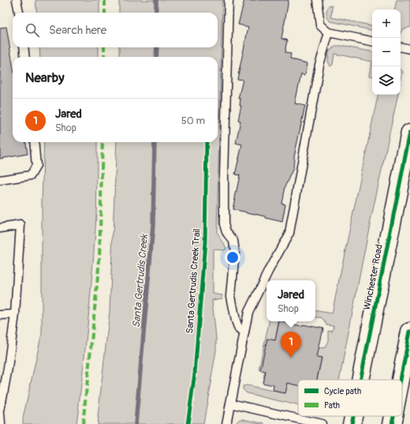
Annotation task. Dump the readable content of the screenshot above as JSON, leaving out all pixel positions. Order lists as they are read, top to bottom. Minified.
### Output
{"streets":{"main road":["Winchester Road"],"cycle path":["Santa Gertrudis Creek Trail"]},"water":["Santa Gertrudis Creek"],"legend":["Cycle path","Path"],"page":{"map_buttons":["+","−"],"search":"Search here","heading":"Nearby","list":[{"mark":"1","name":"Jared","note":"Shop","value":"50 m"}],"popup":["Jared","Shop"],"pins":"1"}}
